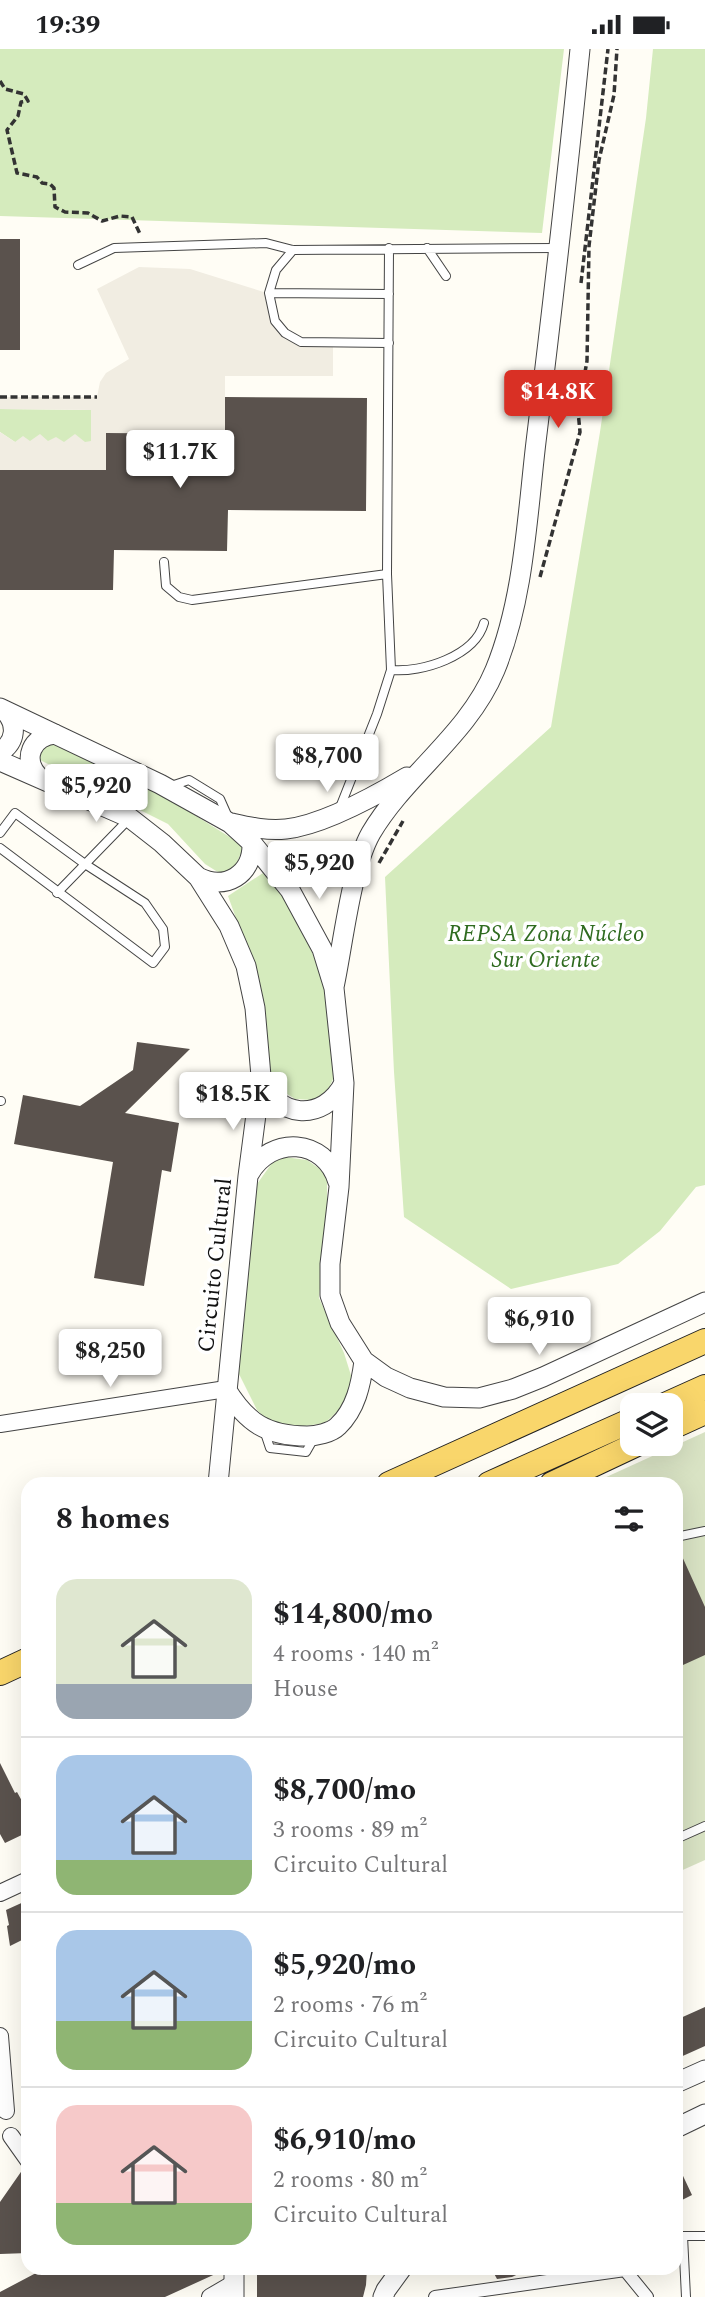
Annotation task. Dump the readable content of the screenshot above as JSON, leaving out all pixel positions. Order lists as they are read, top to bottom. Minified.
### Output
{"streets":{"street":["Circuito Cultural"]},"parks":["REPSA Zona Núcleo Sur Oriente"],"page":{"status":"19:39","price":["$14.8K","$11.7K","$8,700","$5,920","$5,920","$18.5K","$6,910","$8,250"],"heading":"8 homes","list":[{"name":"$14,800/mo","note":"4 rooms · 140 m² · House"},{"name":"$8,700/mo","note":"3 rooms · 89 m² · Circuito Cultural"},{"name":"$5,920/mo","note":"2 rooms · 76 m² · Circuito Cultural"},{"name":"$6,910/mo","note":"2 rooms · 80 m² · Circuito Cultural"}]}}
